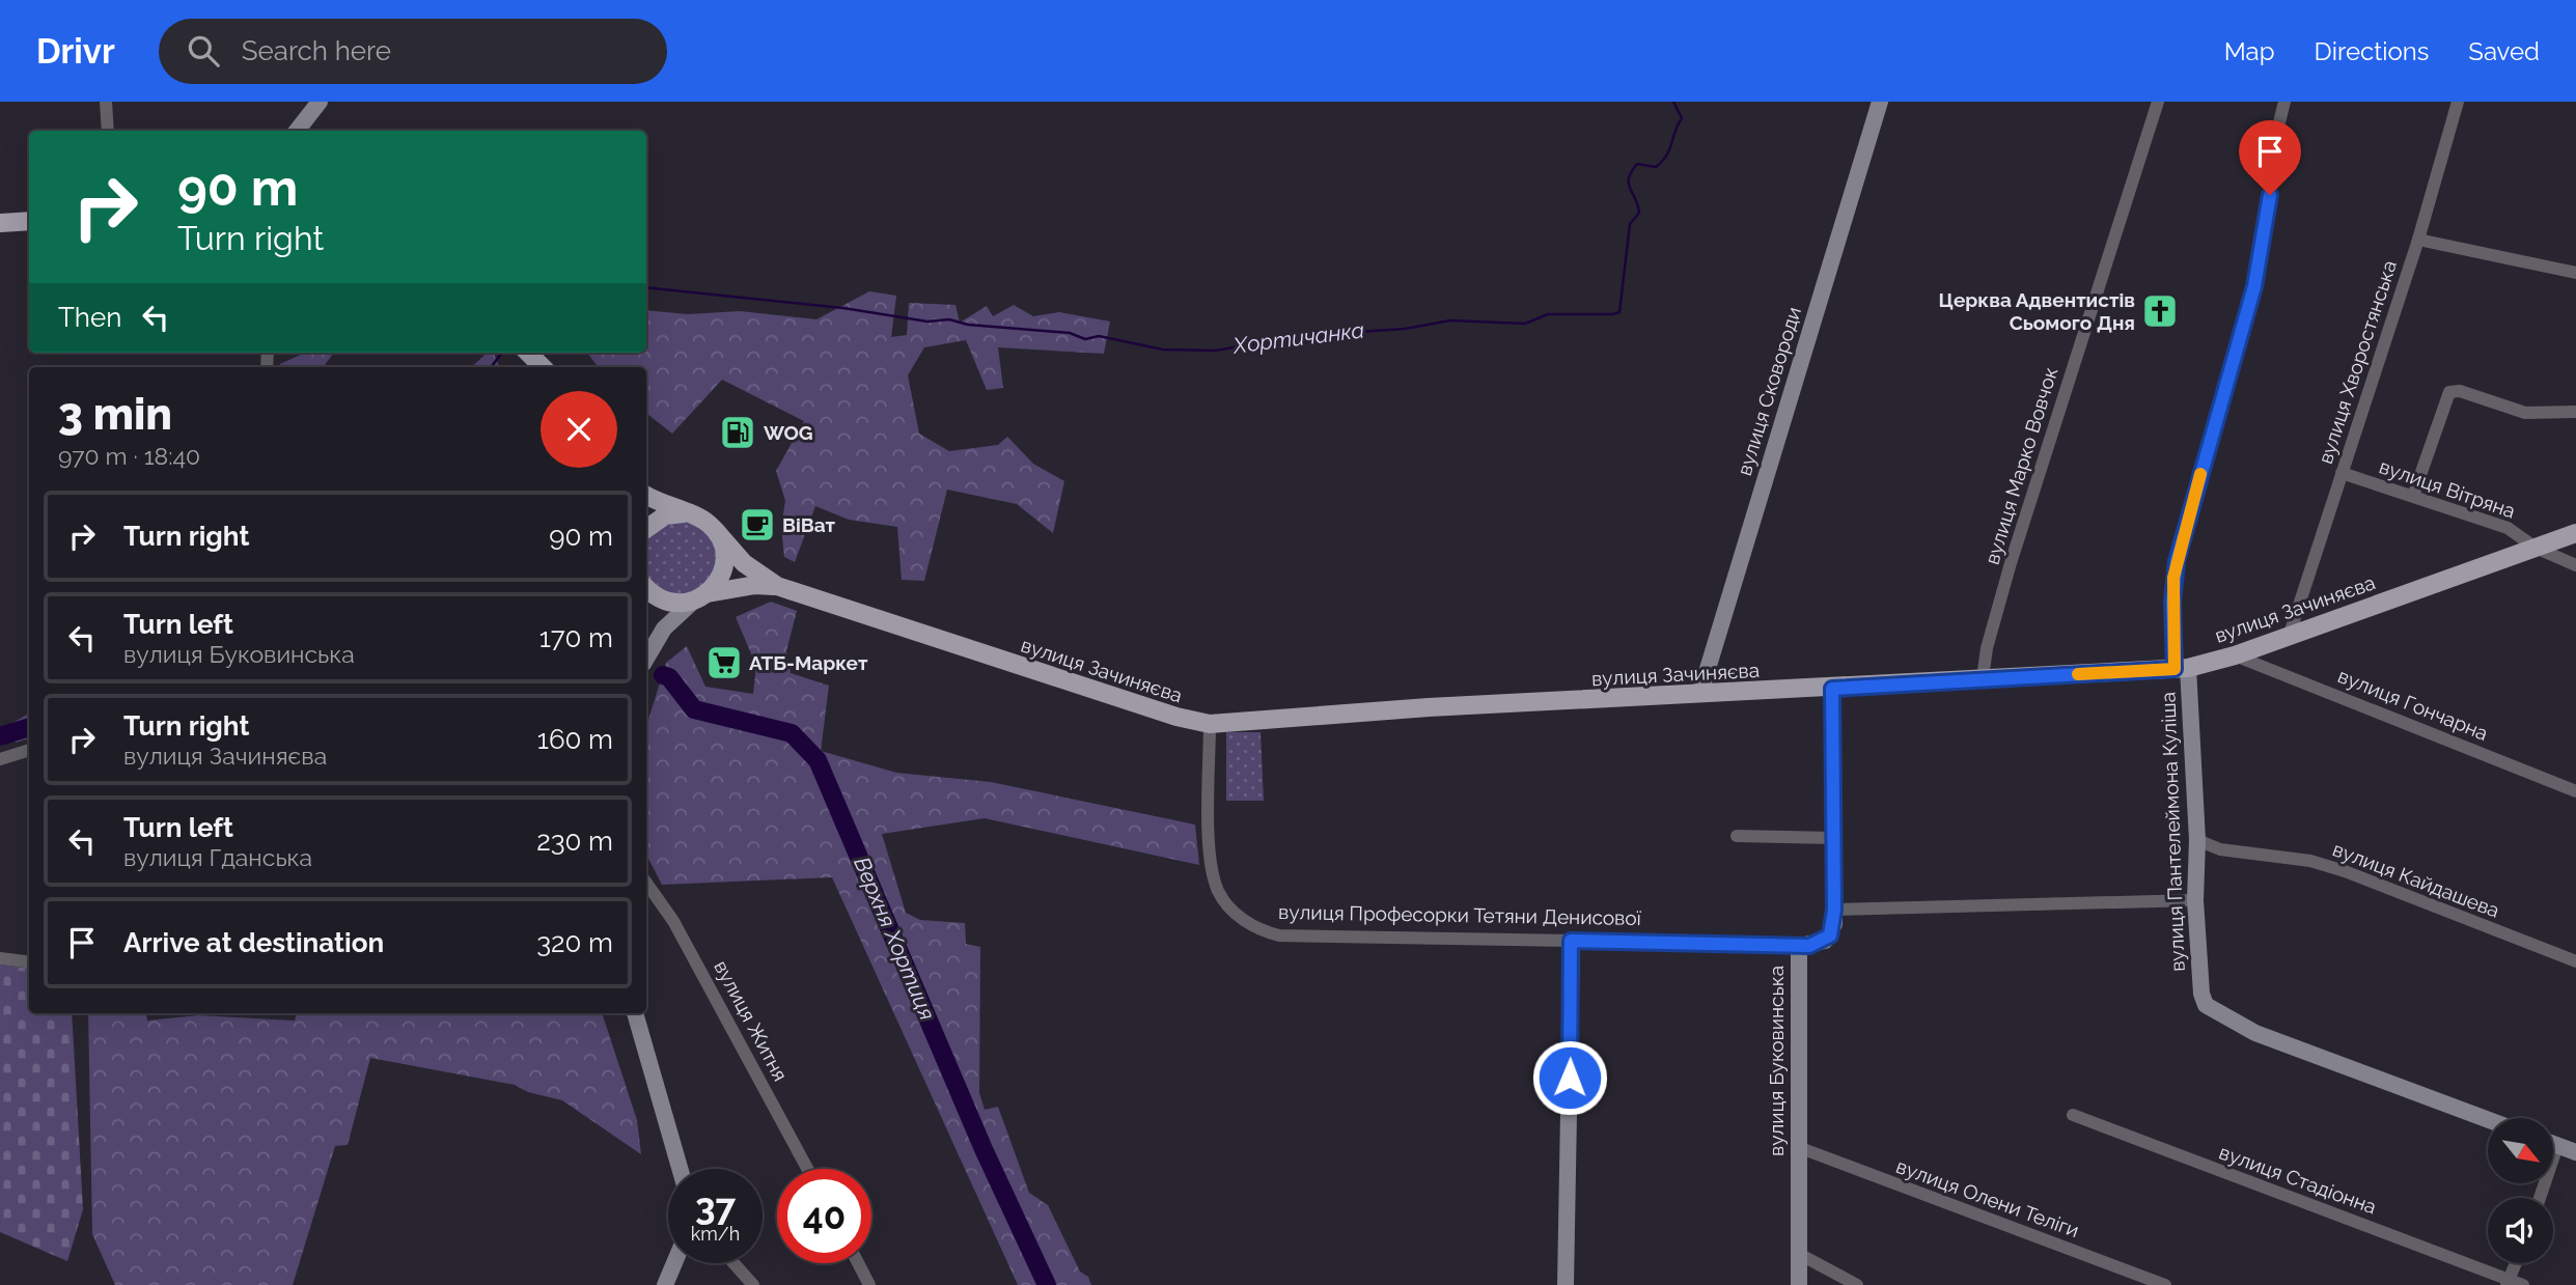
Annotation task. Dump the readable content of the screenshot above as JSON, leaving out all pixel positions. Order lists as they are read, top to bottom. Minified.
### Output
{"streets":{"main road":["вулиця Зачиняєва"],"street":["вулиця Хворостянська","вулиця Сковороди","вулиця Марко Вовчок","вулиця Вітряна","вулиця Гончарна","вулиця Пантелеймона Куліша","вулиця Кайдашева","вулиця Професорки Тетяни Денисової","вулиця Житня","вулиця Буковинська","вулиця Стадіонна","вулиця Олени Теліги"]},"crossings":[["вулиця Хворостянська","вулиця Вітряна"],["вулиця Хворостянська","вулиця Зачиняєва"],["вулиця Сковороди","вулиця Зачиняєва"],["вулиця Марко Вовчок","вулиця Зачиняєва"],["вулиця Вітряна","вулиця Зачиняєва"],["вулиця Зачиняєва","вулиця Гончарна"],["вулиця Зачиняєва","вулиця Пантелеймона Куліша"],["вулиця Зачиняєва","вулиця Професорки Тетяни Денисової"],["вулиця Зачиняєва","вулиця Буковинська"],["вулиця Пантелеймона Куліша","вулиця Кайдашева"],["вулиця Професорки Тетяни Денисової","вулиця Буковинська"],["вулиця Буковинська","вулиця Олени Теліги"]],"water":["Хортичанка","Верхня Хортиця"],"places":{"church":["Церква Адвентистів Сьомого Дня"],"fuel station":["WOG"],"cafe":["ВіВат"],"supermarket":["АТБ-Маркет"]},"north":"bottom right","page":{"header":"Drivr","search":"Search here","nav":["Map","Directions","Saved"],"turn":["90 m","Turn right"],"then":"Then","heading":["3 min","970 m · 18:40"],"list":[{"name":"Turn right","value":"90 m"},{"name":"Turn left","note":"вулиця Буковинська","value":"170 m"},{"name":"Turn right","note":"вулиця Зачиняєва","value":"160 m"},{"name":"Turn left","note":"вулиця Гданська","value":"230 m"},{"name":"Arrive at destination","value":"320 m"}],"speed":"37 km/h","limit":"40"}}
